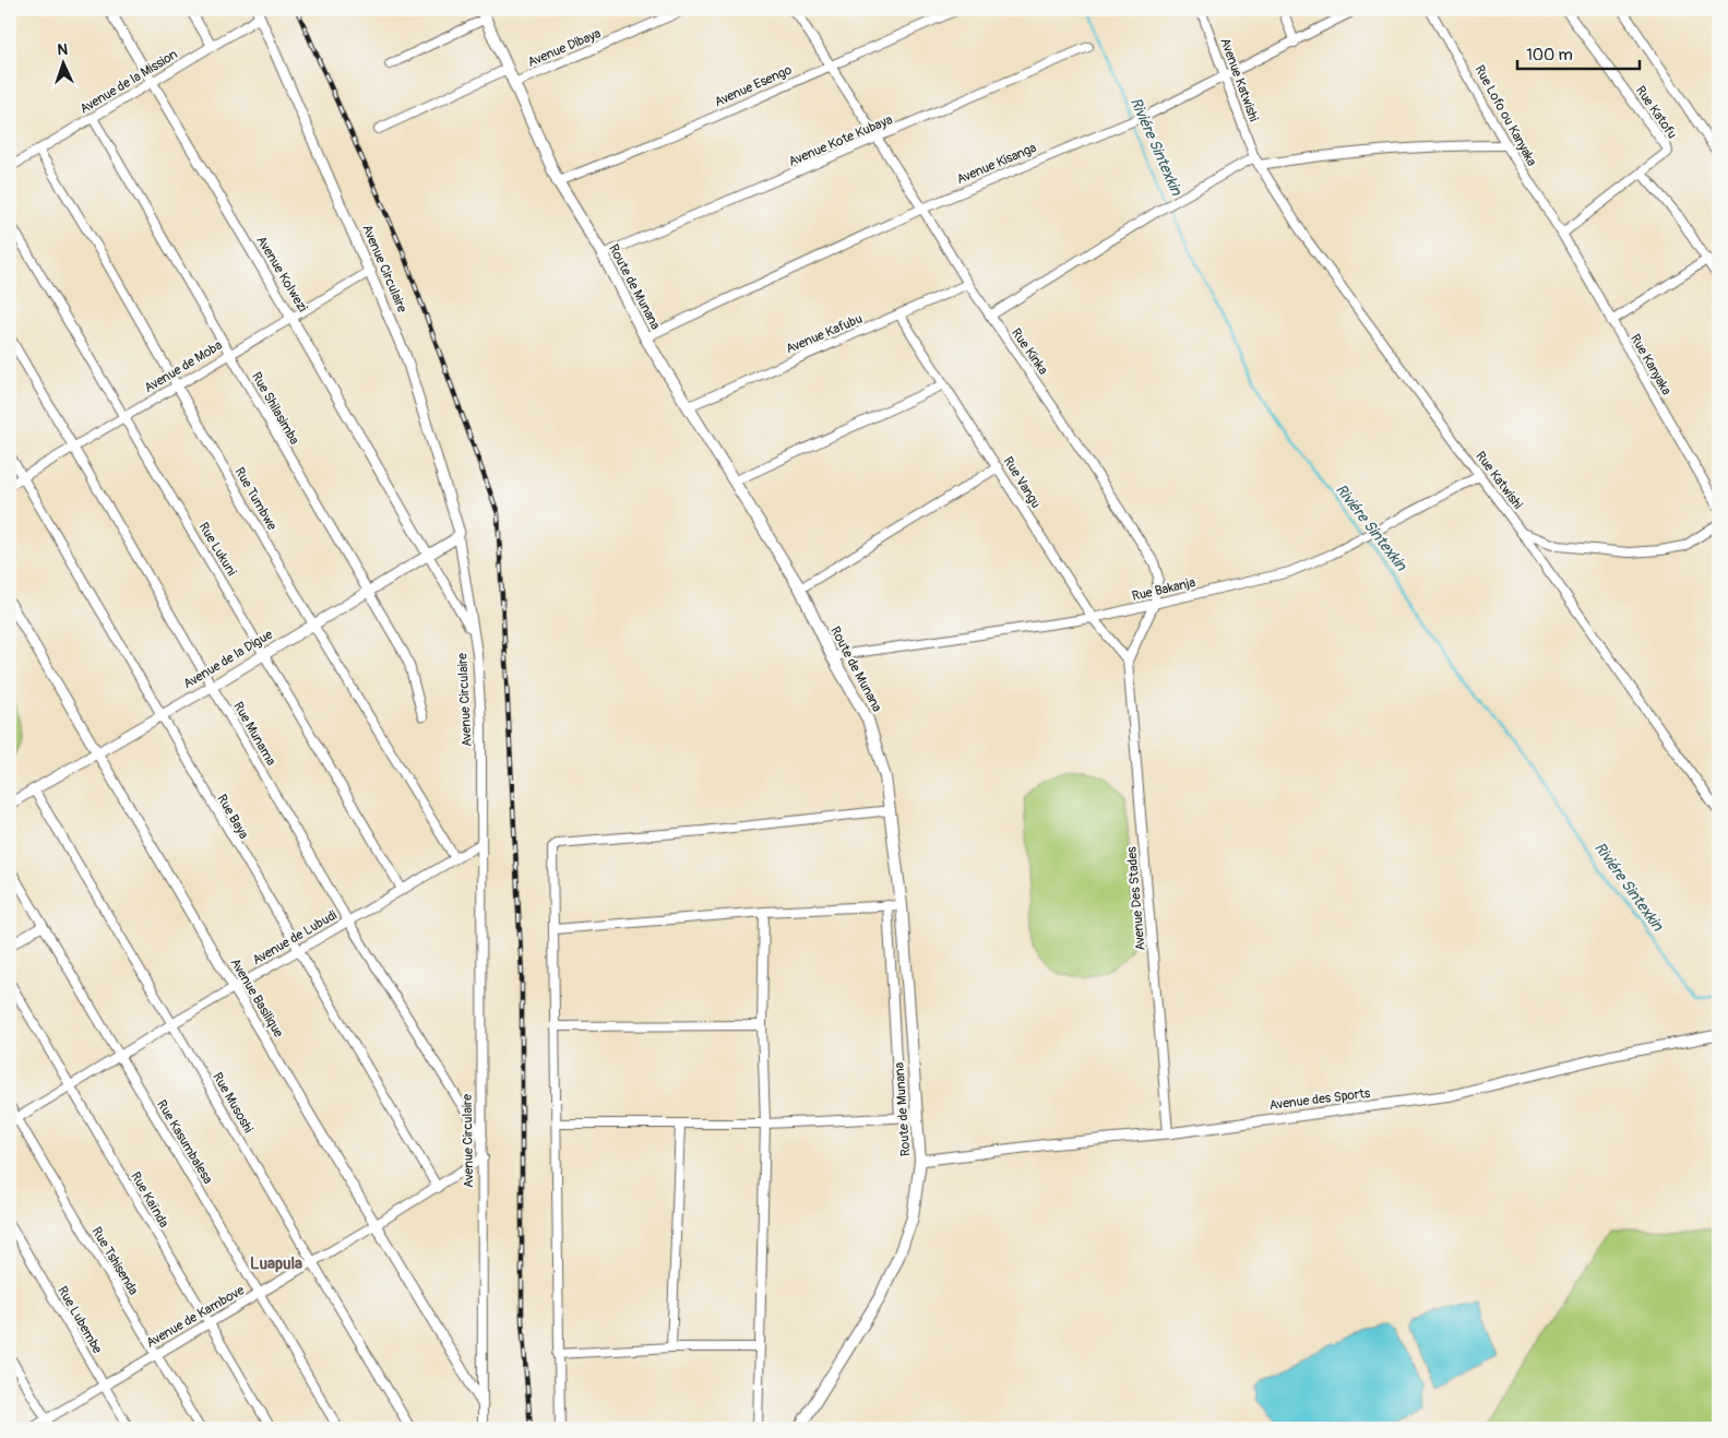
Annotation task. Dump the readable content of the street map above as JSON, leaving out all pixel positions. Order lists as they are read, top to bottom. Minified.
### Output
{"streets":{"main road":["Route de Munana"],"street":["Avenue Dibaya","Avenue Katwishi","Avenue de la Mission","Avenue Esengo","Rue Katofu","Rue Lofo ou Kanyaka","Avenue Kote Kubaya","Avenue Kisanga","Avenue Circulaire","Avenue Kolwezi","Avenue Kafubu","Rue Kinka","Rue Kanyaka","Avenue de Moba","Rue Shilasimba","Rue Katwishi","Rue Vangu","Rue Tumbwe","Rue Lukuni","Rue Bakanja","Avenue de la Digue","Rue Munama","Rue Baya","Avenue Des Stades","Avenue de Lubudi","Avenue Basilique","Avenue des Sports","Rue Musoshi","Rue Kasumbalesa","Rue Kaïnda","Rue Tshisenda","Avenue de Kambove","Rue Lubembe"]},"crossings":[["Avenue Dibaya","Route de Munana"],["Avenue Katwishi","Avenue Kisanga"],["Avenue Katwishi","Rue Katwishi"],["Avenue de la Mission","Avenue Circulaire"],["Avenue de la Mission","Avenue Kolwezi"],["Avenue de la Mission","Rue Shilasimba"],["Avenue de la Mission","Rue Tumbwe"],["Avenue Esengo","Route de Munana"],["Avenue Esengo","Rue Kinka"],["Rue Lofo ou Kanyaka","Rue Kanyaka"],["Avenue Kote Kubaya","Route de Munana"],["Avenue Kote Kubaya","Rue Kinka"],["Avenue Kisanga","Route de Munana"],["Avenue Kisanga","Rue Kinka"],["Avenue Circulaire","Avenue de Moba"],["Avenue Circulaire","Avenue de la Digue"],["Avenue Circulaire","Rue Munama"],["Avenue Circulaire","Avenue de Lubudi"],["Avenue Circulaire","Avenue Basilique"],["Avenue Circulaire","Avenue de Kambove"],["Avenue Kolwezi","Avenue de Moba"],["Avenue Kolwezi","Avenue de la Digue"],["Route de Munana","Avenue Kafubu"],["Route de Munana","Rue Bakanja"],["Route de Munana","Avenue des Sports"],["Avenue Kafubu","Rue Kinka"],["Avenue Kafubu","Rue Vangu"],["Rue Kinka","Rue Vangu"],["Rue Kinka","Rue Bakanja"],["Rue Kinka","Avenue Des Stades"],["Avenue de Moba","Rue Shilasimba"],["Avenue de Moba","Rue Tumbwe"],["Avenue de Moba","Rue Lukuni"],["Avenue de Moba","Rue Munama"],["Avenue de Moba","Rue Baya"],["Rue Shilasimba","Avenue de la Digue"],["Rue Katwishi","Rue Bakanja"],["Rue Vangu","Rue Bakanja"],["Rue Vangu","Avenue Des Stades"],["Rue Tumbwe","Avenue de la Digue"],["Rue Tumbwe","Avenue de Lubudi"],["Rue Lukuni","Avenue de la Digue"],["Rue Lukuni","Avenue de Lubudi"],["Avenue de la Digue","Rue Munama"],["Avenue de la Digue","Rue Baya"],["Avenue de la Digue","Avenue Basilique"],["Avenue de la Digue","Rue Musoshi"],["Rue Munama","Avenue de Lubudi"],["Rue Baya","Avenue de Lubudi"],["Rue Baya","Avenue de Kambove"],["Avenue Des Stades","Avenue des Sports"],["Avenue de Lubudi","Avenue Basilique"],["Avenue de Lubudi","Rue Musoshi"],["Avenue de Lubudi","Rue Kasumbalesa"],["Avenue de Lubudi","Rue Kaïnda"],["Avenue de Lubudi","Rue Tshisenda"],["Avenue Basilique","Avenue de Kambove"],["Rue Musoshi","Avenue de Kambove"],["Rue Kasumbalesa","Avenue de Kambove"],["Rue Kaïnda","Avenue de Kambove"],["Rue Tshisenda","Avenue de Kambove"],["Avenue de Kambove","Rue Lubembe"]],"districts":["Luapula"],"water":["Riviére Sintexkin"],"scale_bar":"100 m","north":"top"}
